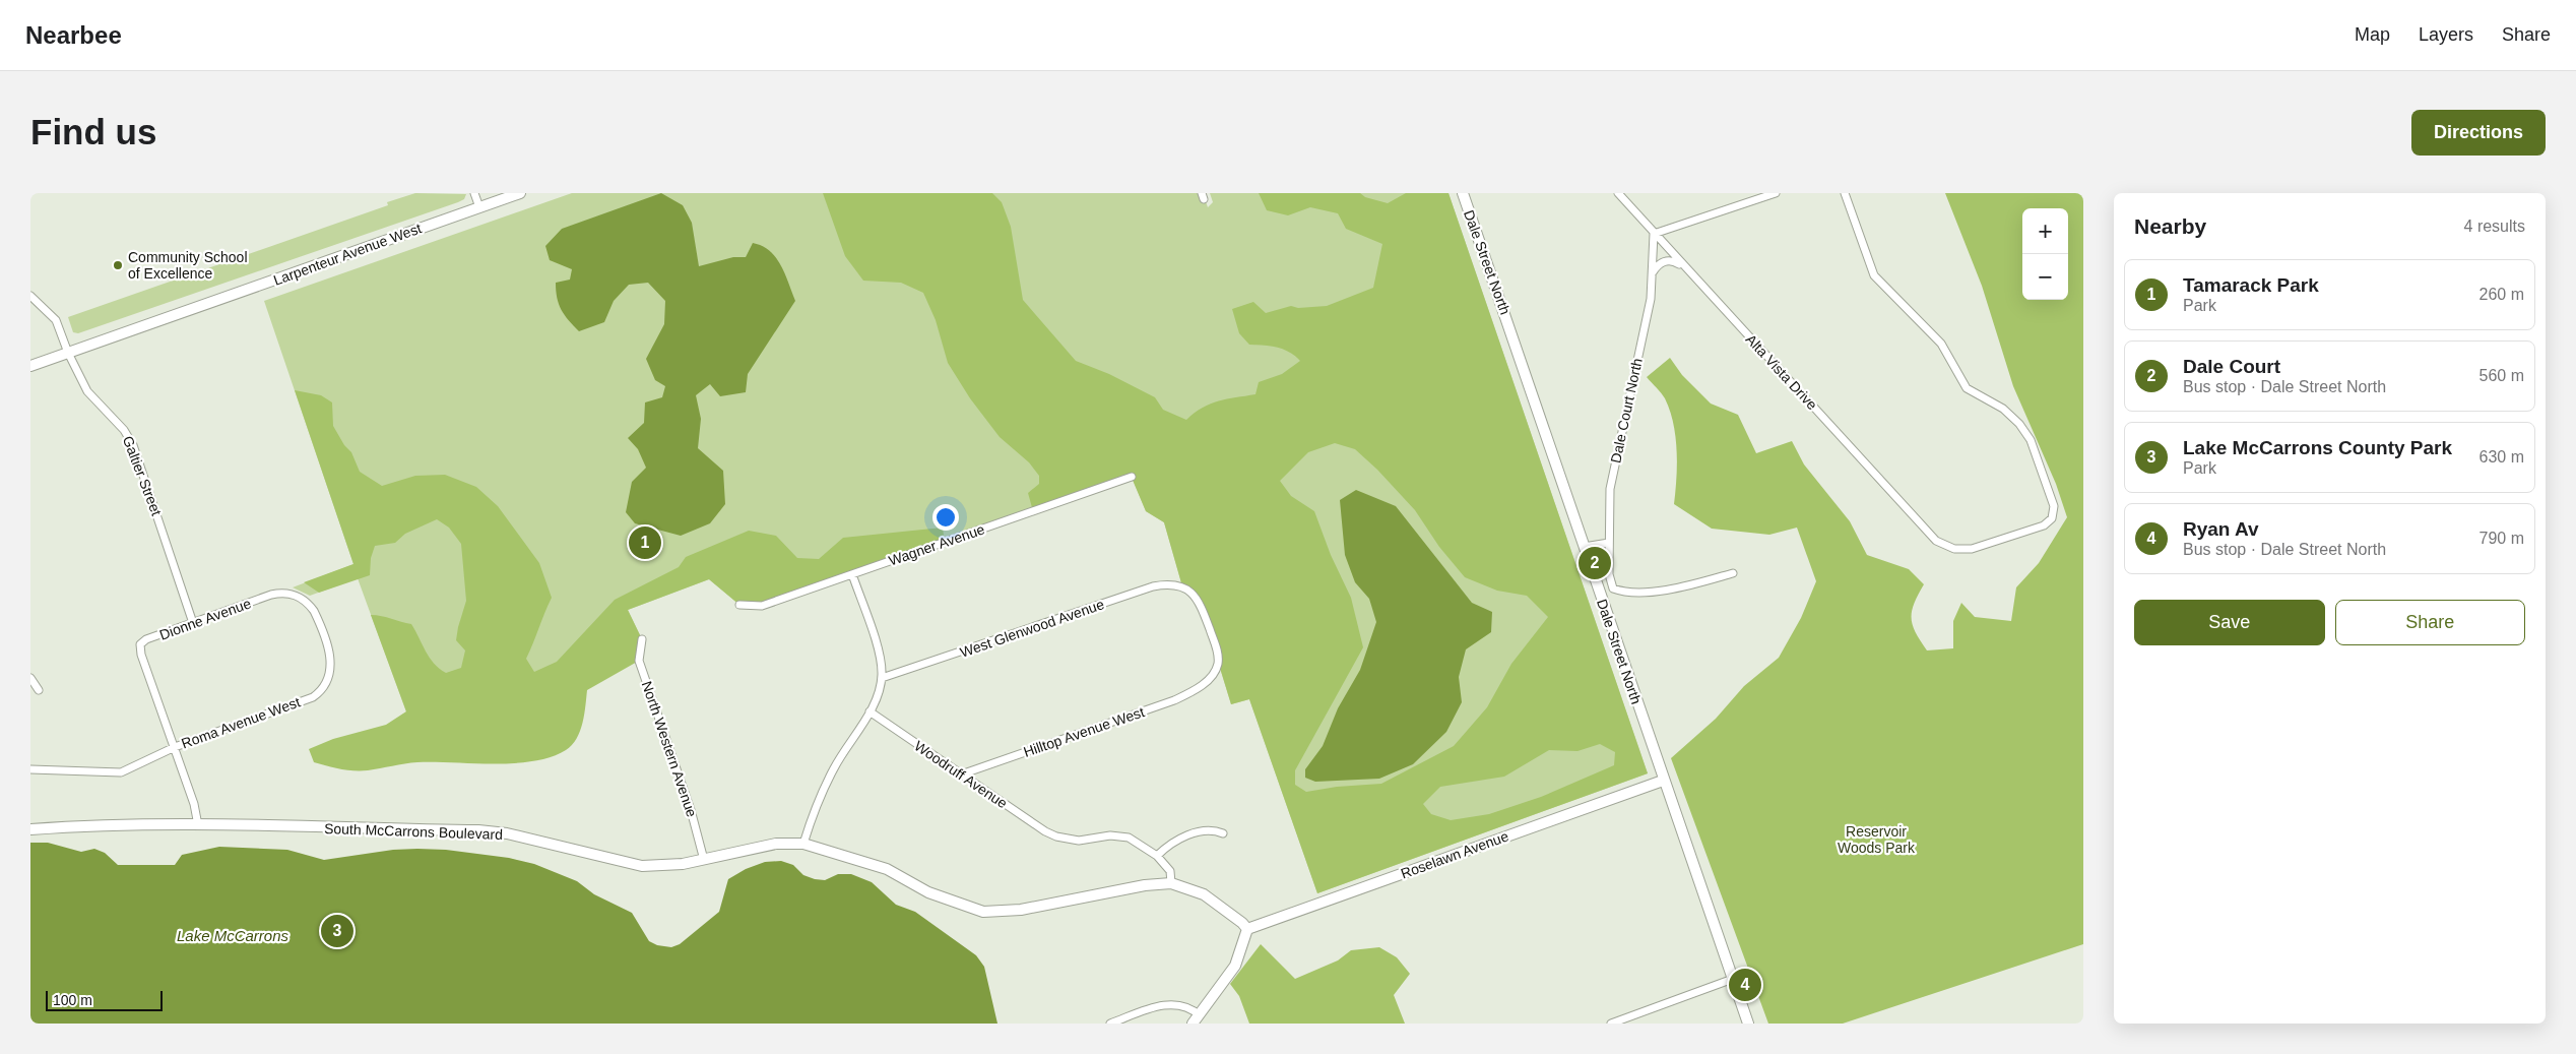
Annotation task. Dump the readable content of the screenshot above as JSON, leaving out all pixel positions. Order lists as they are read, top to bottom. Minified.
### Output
{"streets":{"street":["Larpenteur Avenue West","Dale Street North","Alta Vista Drive","Dale Court North","Galtier Street","Wagner Avenue","Dionne Avenue","West Glenwood Avenue","Roma Avenue West","Hilltop Avenue West","North Western Avenue","Woodruff Avenue","South McCarrons Boulevard","Roselawn Avenue"]},"crossings":[["Larpenteur Avenue West","Galtier Street"],["Dale Street North","Roselawn Avenue"],["Alta Vista Drive","Dale Court North"],["Galtier Street","Dionne Avenue"],["Dionne Avenue","Roma Avenue West"],["West Glenwood Avenue","Hilltop Avenue West"],["Hilltop Avenue West","Woodruff Avenue"],["North Western Avenue","South McCarrons Boulevard"],["Woodruff Avenue","South McCarrons Boulevard"],["South McCarrons Boulevard","Roselawn Avenue"]],"water":["Lake McCarrons"],"parks":["Reservoir Woods Park"],"places":["Community School of Excellence"],"scale_bar":"100 m","page":{"header":"Nearbee","nav":["Map","Layers","Share"],"buttons":["Directions",["Save","Share"]],"title":"Find us","heading":["Nearby","4 results"],"map_buttons":["+","−"],"list":[{"mark":"1","name":"Tamarack Park","note":"Park","value":"260 m"},{"mark":"2","name":"Dale Court","note":"Bus stop · Dale Street North","value":"560 m"},{"mark":"3","name":"Lake McCarrons County Park","note":"Park","value":"630 m"},{"mark":"4","name":"Ryan Av","note":"Bus stop · Dale Street North","value":"790 m"}],"pins":["1","2","3","4"],"scale":"100 m"}}
